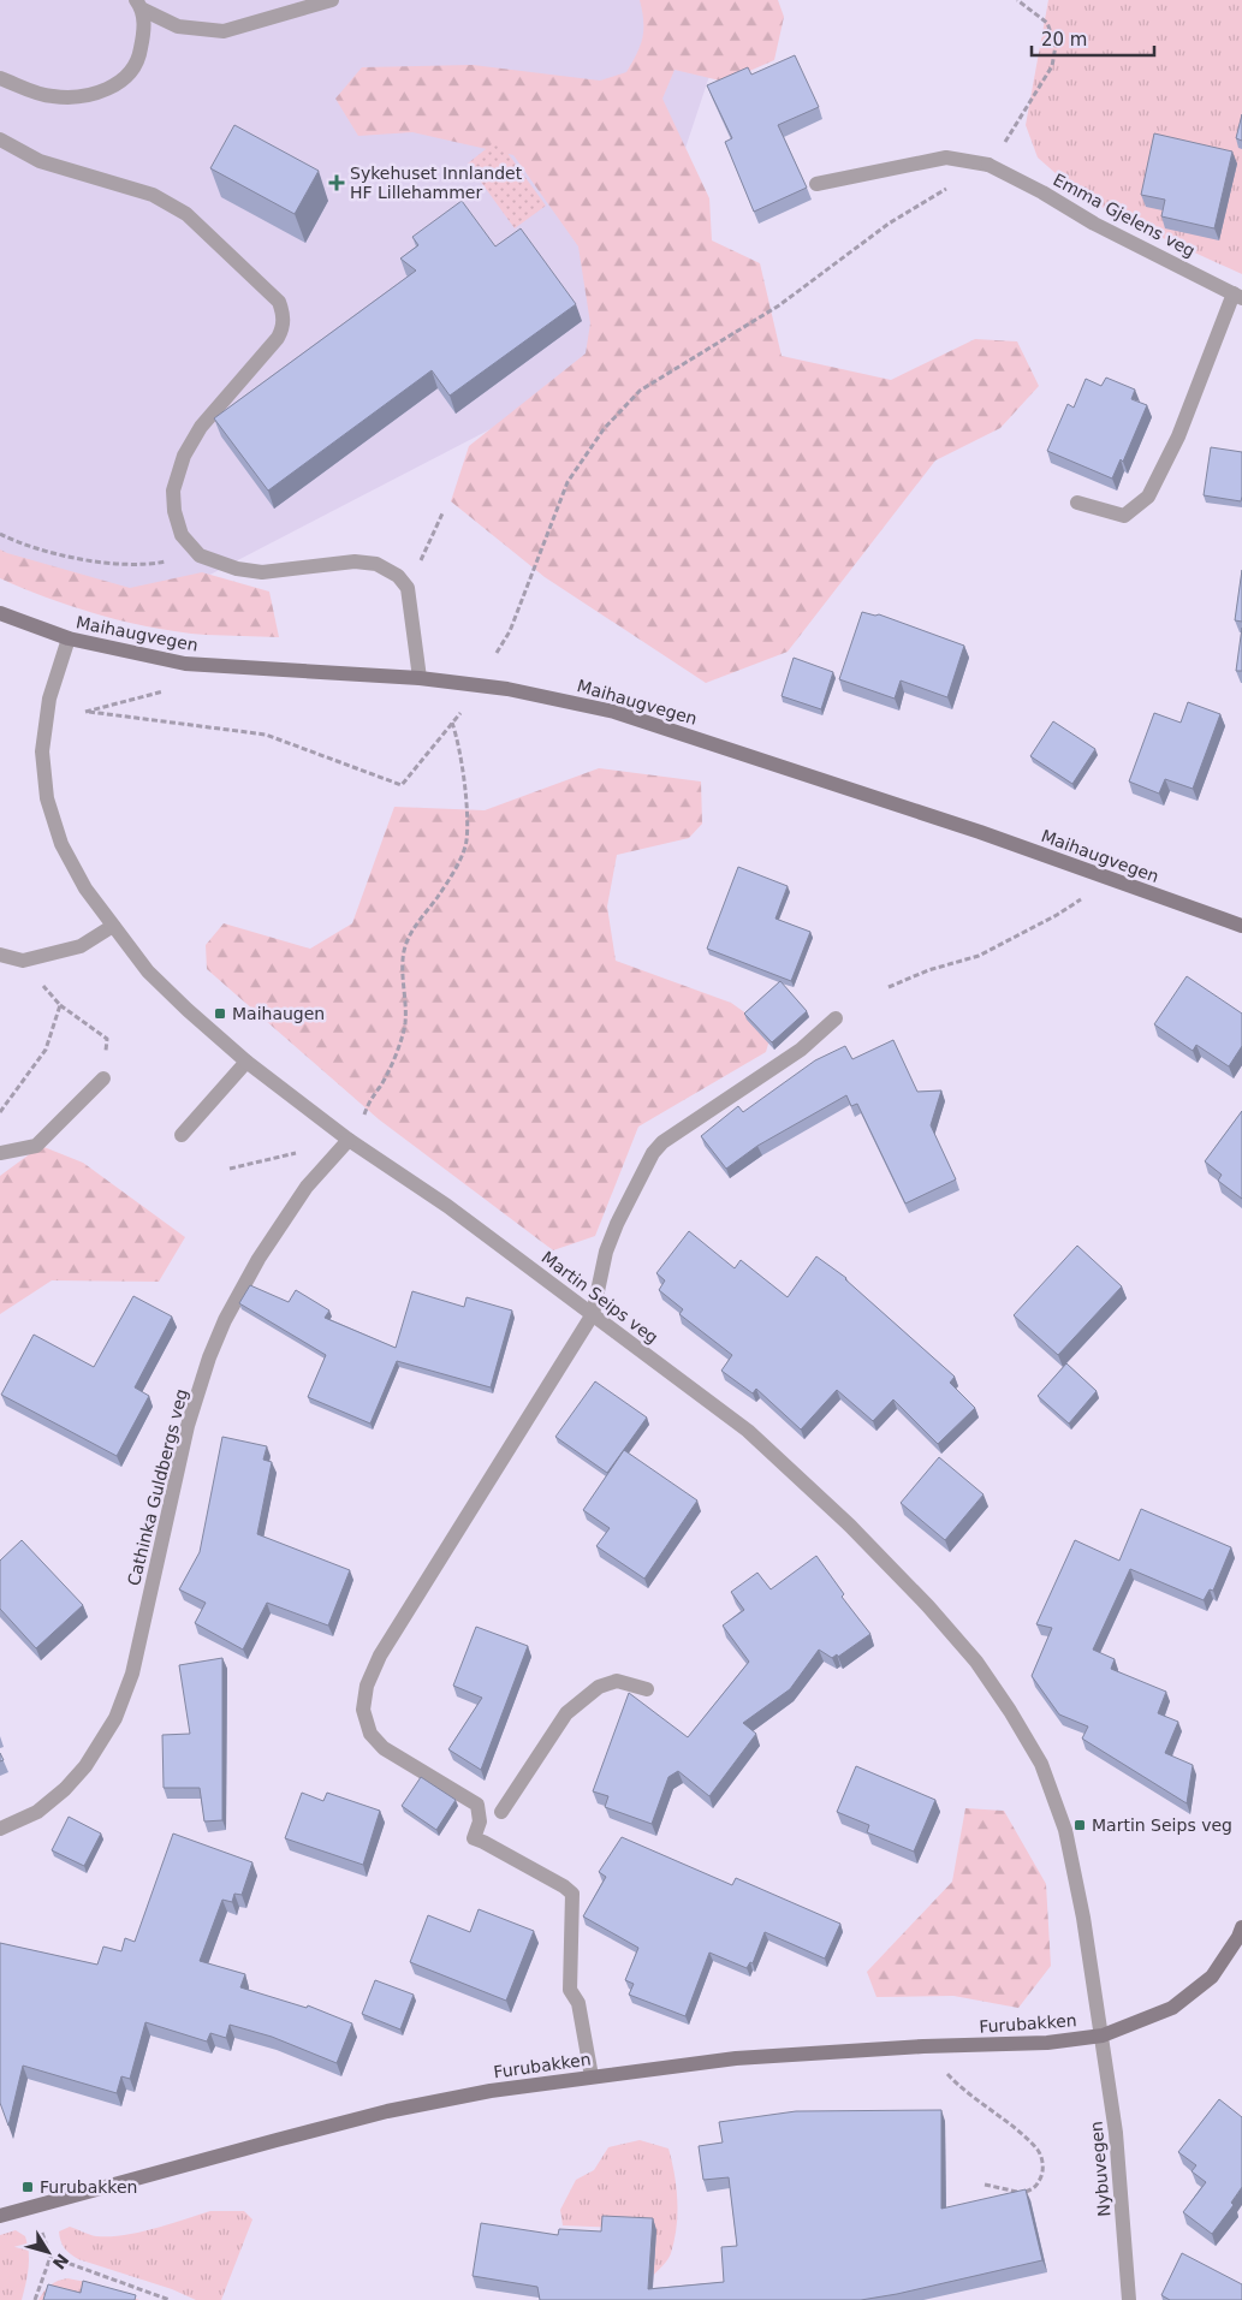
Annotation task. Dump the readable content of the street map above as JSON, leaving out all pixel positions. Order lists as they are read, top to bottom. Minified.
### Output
{"streets":{"street":["Emma Gjelens veg","Maihaugvegen","Martin Seips veg","Cathinka Guldbergs veg","Furubakken","Nybuvegen"]},"crossings":[["Maihaugvegen","Martin Seips veg"],["Martin Seips veg","Cathinka Guldbergs veg"],["Martin Seips veg","Furubakken"],["Martin Seips veg","Nybuvegen"],["Furubakken","Nybuvegen"]],"places":{"health":["Sykehuset Innlandet HF Lillehammer"],"transit":["Maihaugen","Martin Seips veg","Furubakken"]},"scale_bar":"20 m","north":"bottom right"}
